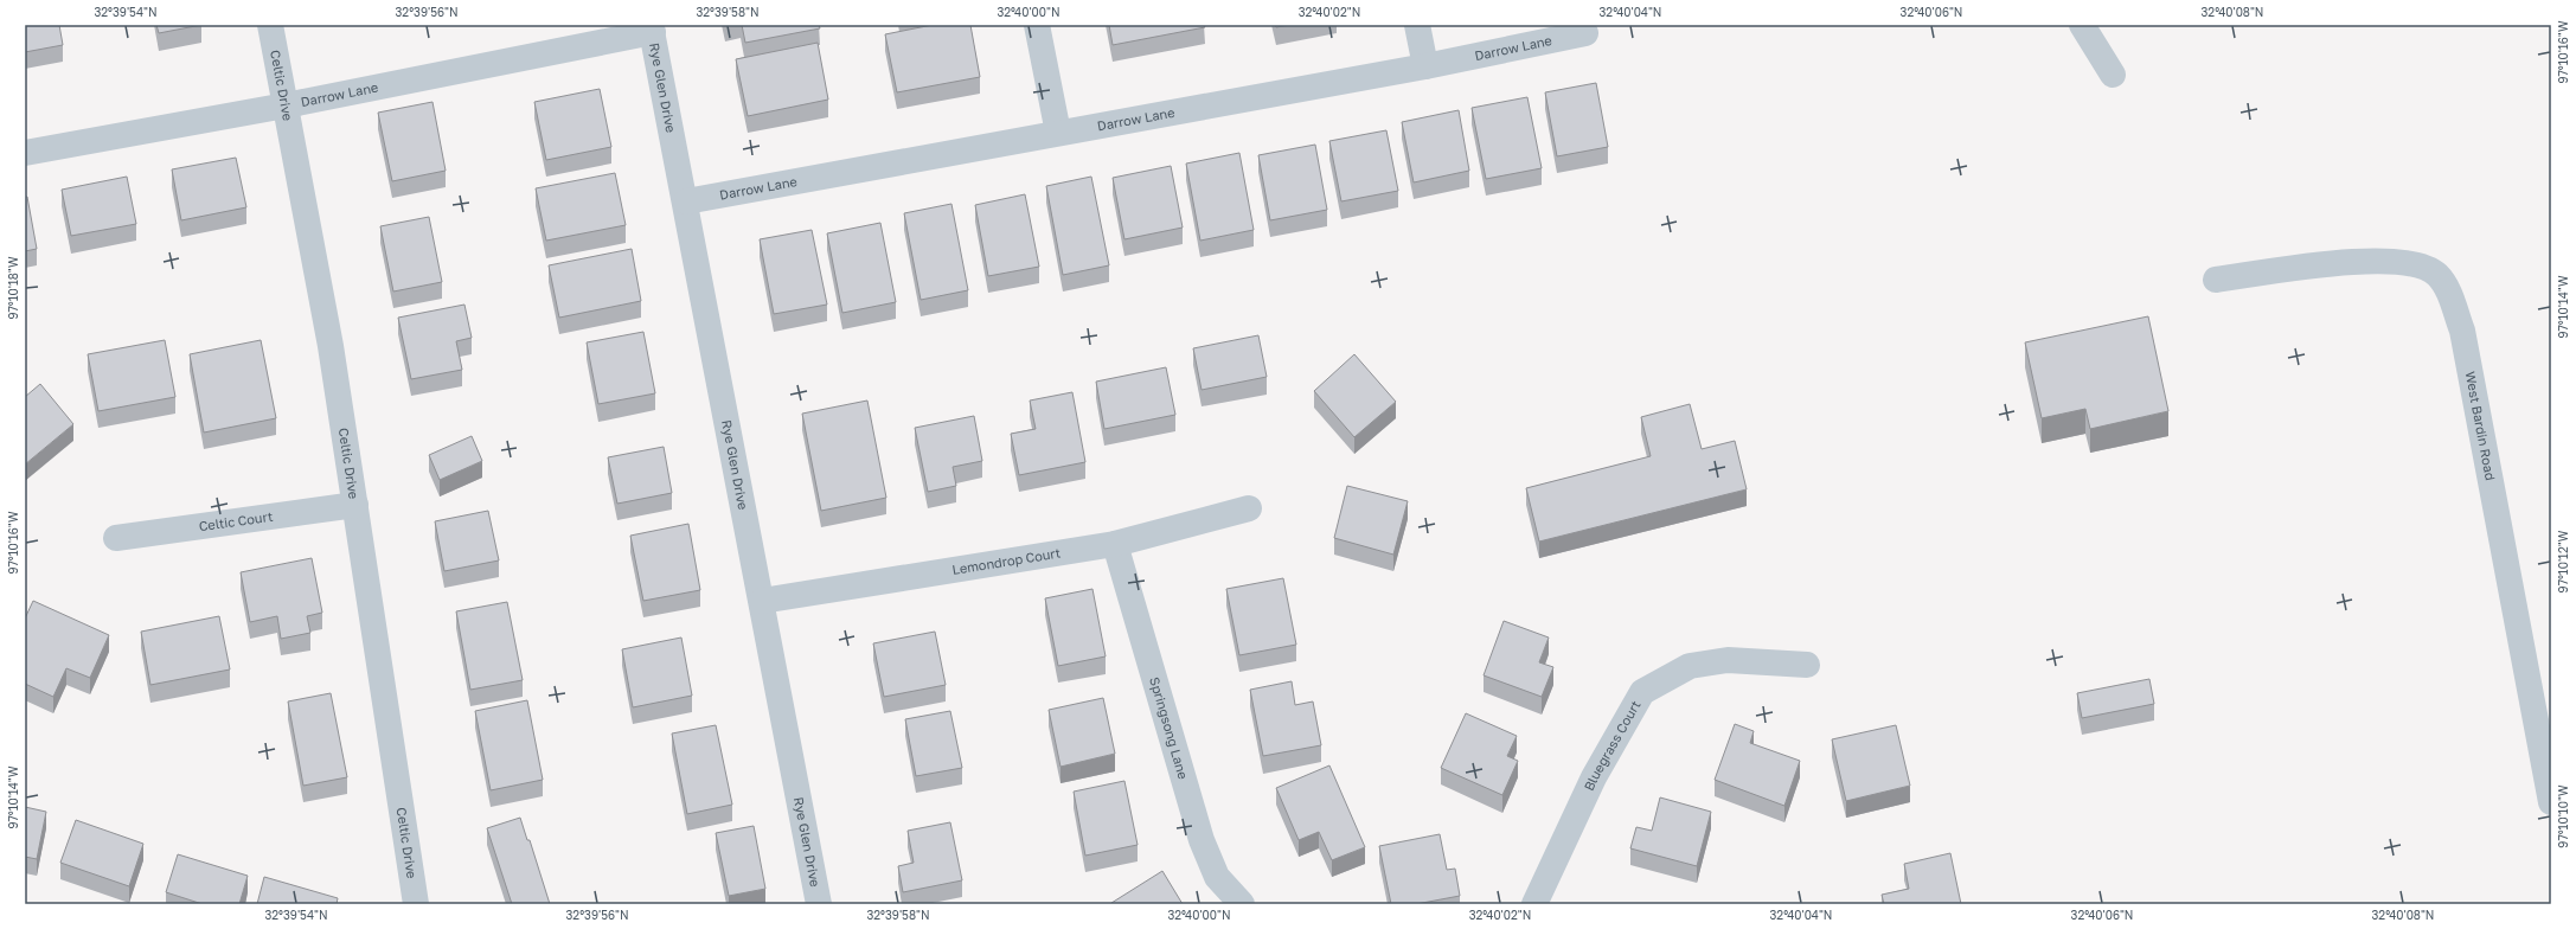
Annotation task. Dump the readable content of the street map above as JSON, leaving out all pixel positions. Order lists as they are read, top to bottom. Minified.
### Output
{"streets":{"street":["Darrow Lane","Celtic Drive","Rye Glen Drive","West Bardin Road","Celtic Court","Lemondrop Court","Springsong Lane","Bluegrass Court"]},"crossings":[["Darrow Lane","Celtic Drive"],["Darrow Lane","Rye Glen Drive"],["Celtic Drive","Celtic Court"],["Rye Glen Drive","Lemondrop Court"],["Lemondrop Court","Springsong Lane"]],"coordinates":["32°39'54\"N","32°39'56\"N","32°39'58\"N","32°40'00\"N","32°40'02\"N","32°40'04\"N","32°40'06\"N","32°40'08\"N","97°10'16\"W","97°10'18\"W","97°10'14\"W","97°10'12\"W","97°10'10\"W"]}
